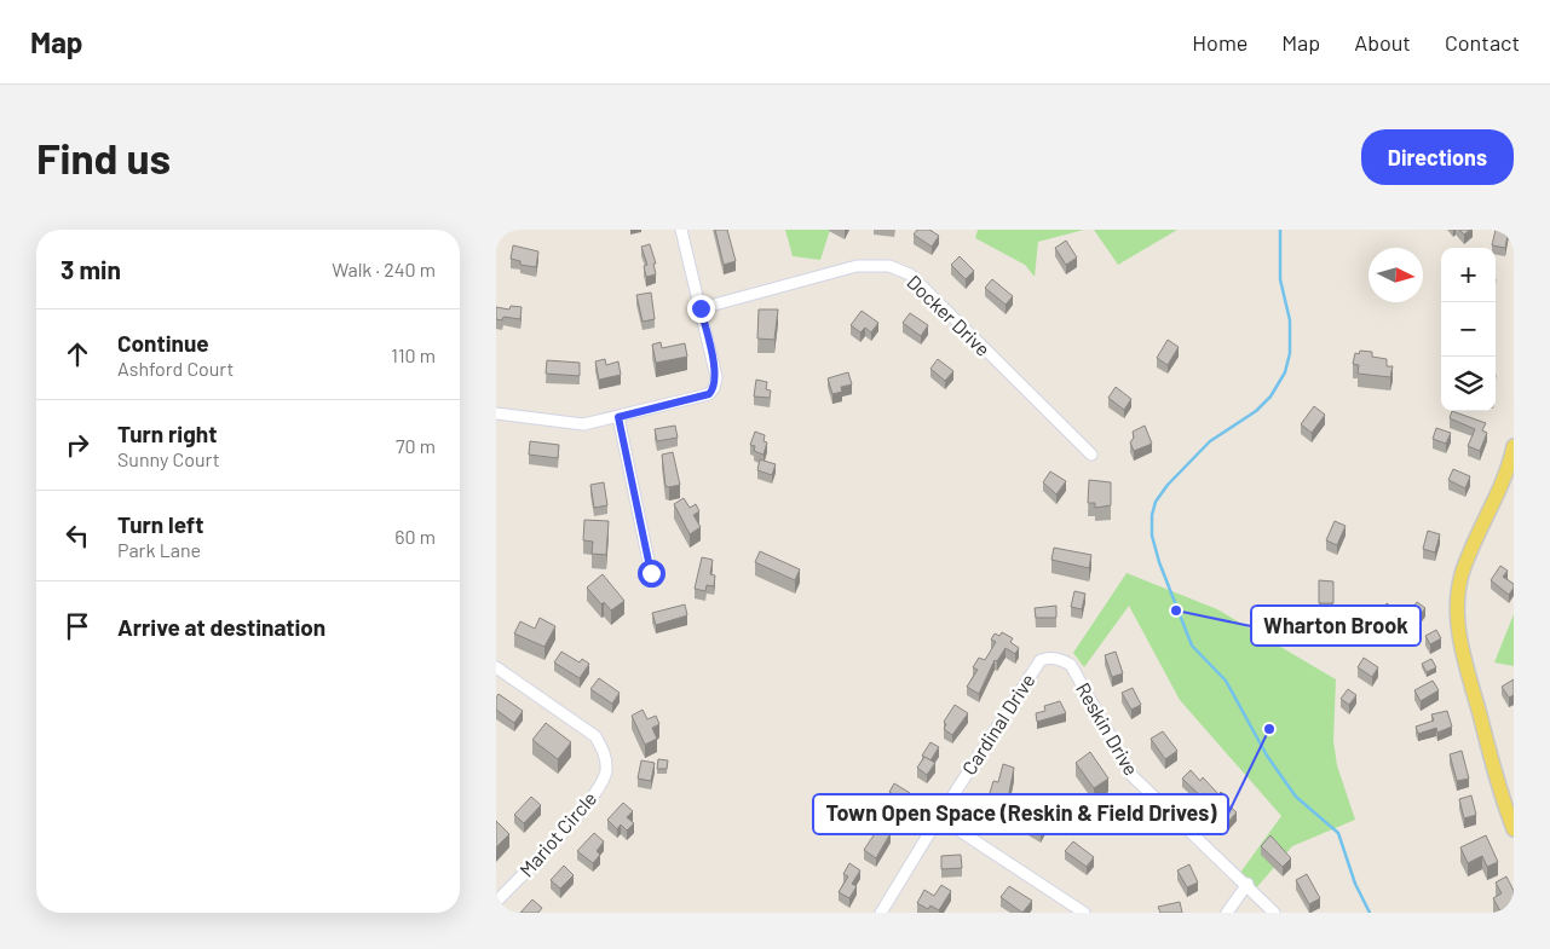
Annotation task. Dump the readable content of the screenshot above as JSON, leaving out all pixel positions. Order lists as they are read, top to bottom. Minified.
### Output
{"streets":{"street":["Docker Drive","Cardinal Drive","Reskin Drive","Mariot Circle"]},"crossings":[["Cardinal Drive","Reskin Drive"]],"places":["Wharton Brook","Town Open Space (Reskin & Field Drives)"],"north":"right","page":{"header":"Map","nav":["Home","Map","About","Contact"],"buttons":"Directions","title":"Find us","heading":["3 min","Walk · 240 m"],"map_buttons":["+","−"],"list":[["Continue","Ashford Court","110 m"],["Turn right","Sunny Court","70 m"],["Turn left","Park Lane","60 m"],"Arrive at destination"]}}
